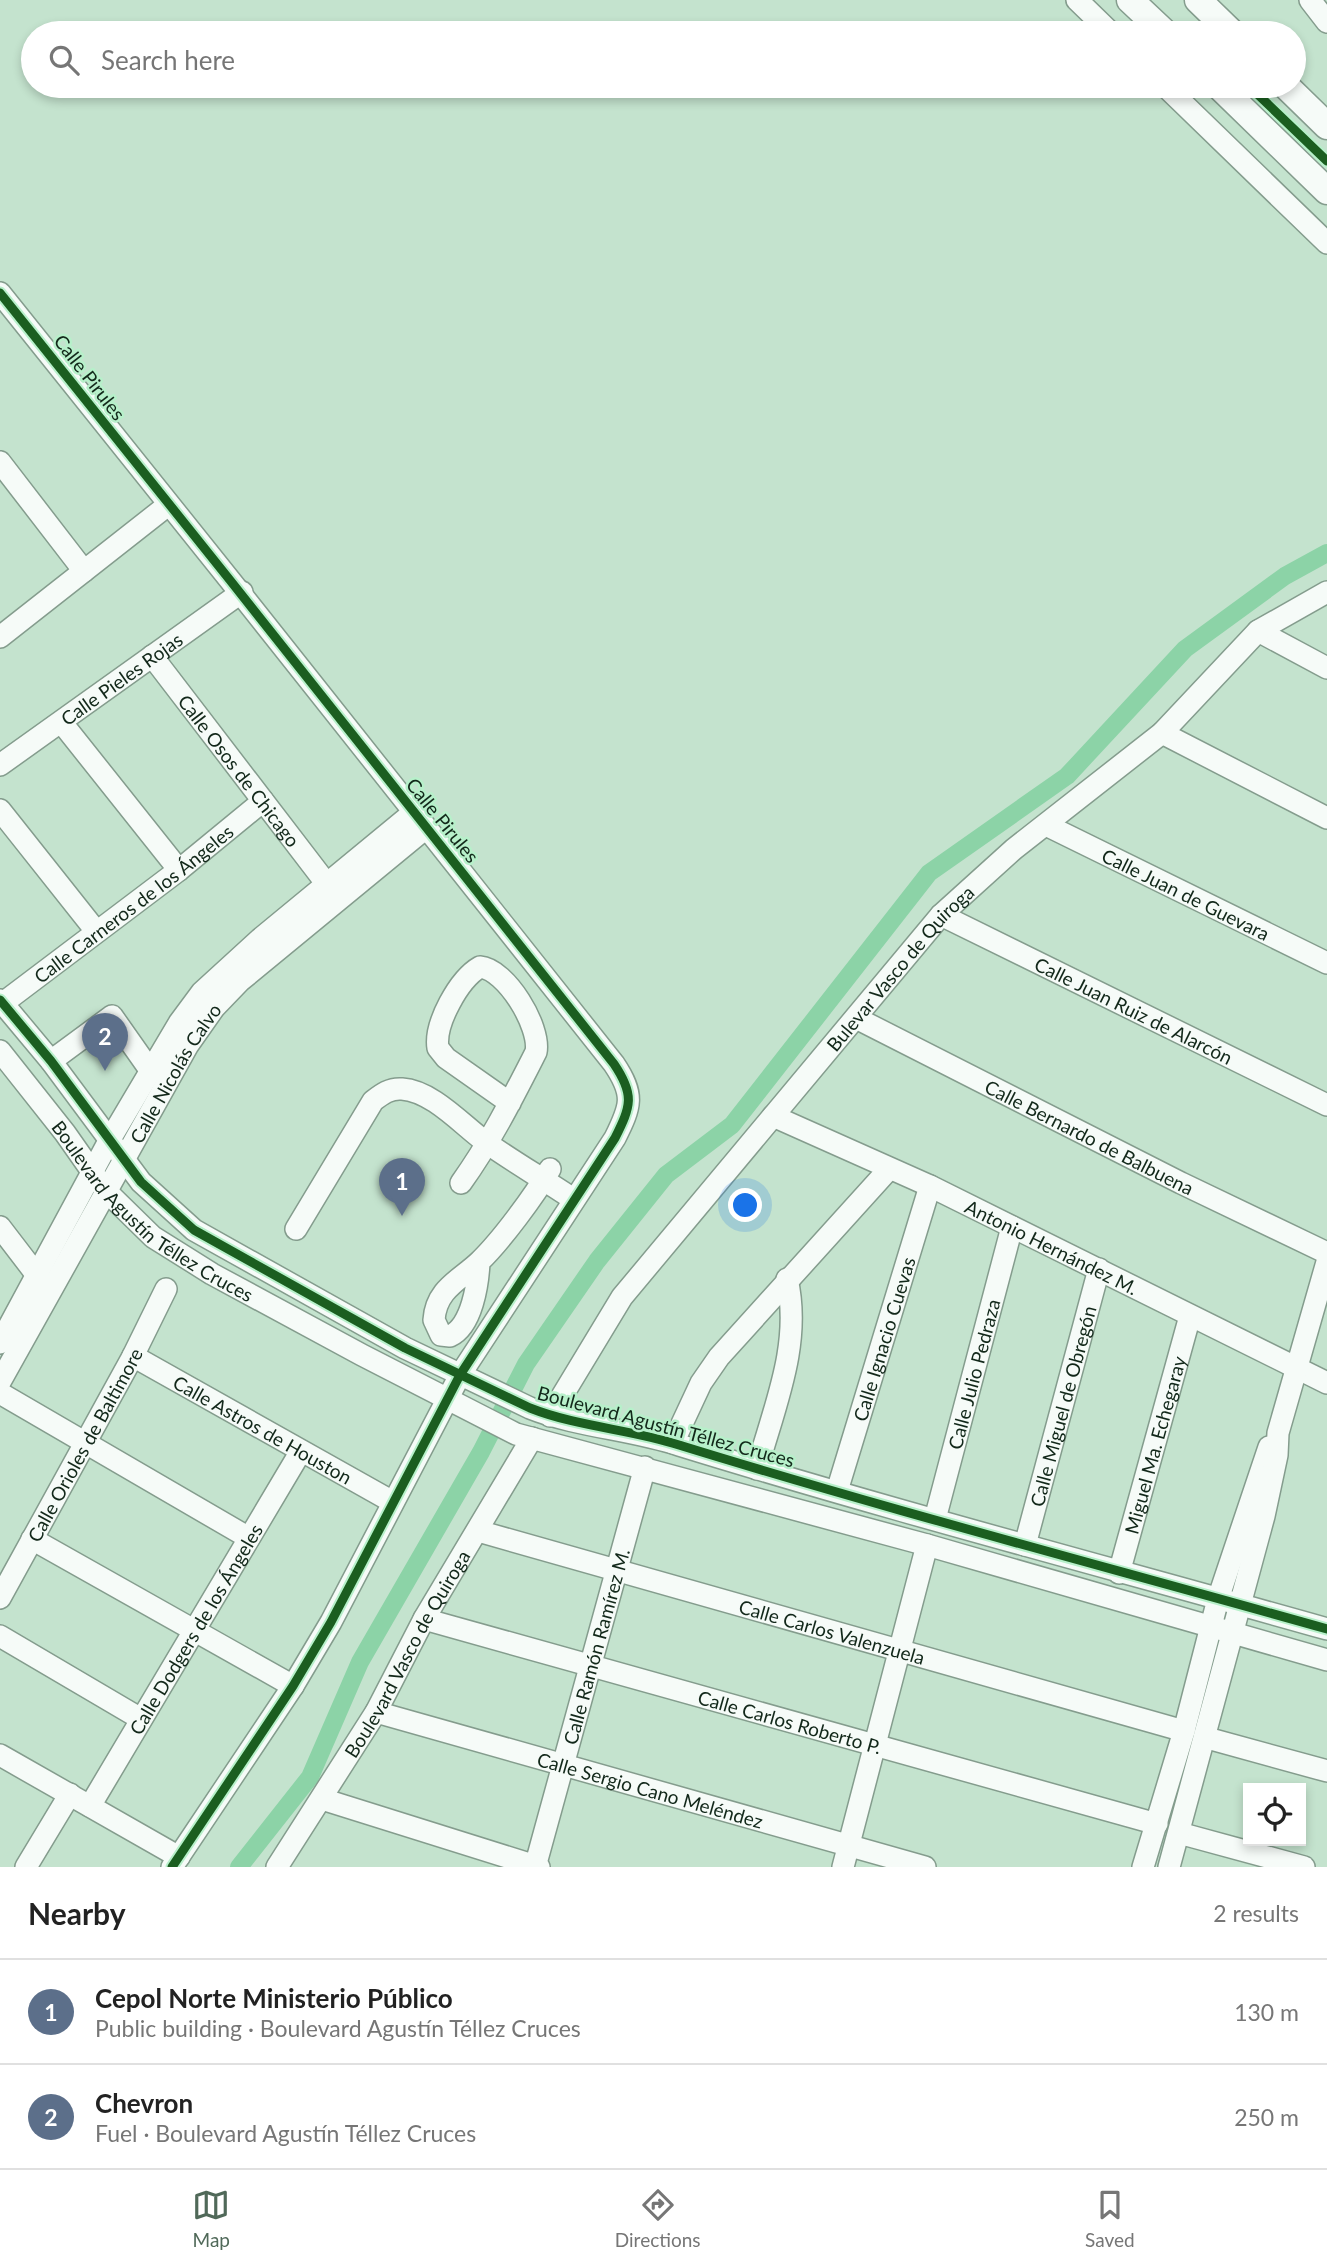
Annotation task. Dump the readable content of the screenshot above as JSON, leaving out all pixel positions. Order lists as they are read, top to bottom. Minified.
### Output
{"streets":{"street":["Calle Pirules","Calle Pieles Rojas","Calle Osos de Chicago","Calle Juan de Guevara","Calle Carneros de los Ángeles","Bulevar Vasco de Quiroga","Calle Juan Ruiz de Alarcón","Calle Nicolás Calvo","Calle Bernardo de Balbuena","Boulevard Agustín Téllez Cruces","Antonio Hernández M.","Calle Ignacio Cuevas","Calle Julio Pedraza","Calle Miguel de Obregón","Calle Astros de Houston","Calle Orioles de Baltimore","Miguel Ma. Echegaray","Calle Dodgers de los Ángeles","Calle Carlos Valenzuela","Calle Ramón Ramírez M.","Boulevard Vasco de Quiroga","Calle Carlos Roberto P.","Calle Sergio Cano Meléndez"]},"crossings":[["Calle Pirules","Calle Pieles Rojas"],["Calle Pirules","Calle Nicolás Calvo"],["Calle Pirules","Boulevard Agustín Téllez Cruces"],["Calle Pirules","Calle Astros de Houston"],["Calle Pieles Rojas","Calle Osos de Chicago"],["Calle Osos de Chicago","Calle Carneros de los Ángeles"],["Calle Osos de Chicago","Calle Nicolás Calvo"],["Calle Juan de Guevara","Bulevar Vasco de Quiroga"],["Calle Carneros de los Ángeles","Boulevard Agustín Téllez Cruces"],["Bulevar Vasco de Quiroga","Calle Juan Ruiz de Alarcón"],["Bulevar Vasco de Quiroga","Calle Bernardo de Balbuena"],["Bulevar Vasco de Quiroga","Boulevard Agustín Téllez Cruces"],["Bulevar Vasco de Quiroga","Antonio Hernández M."],["Calle Nicolás Calvo","Boulevard Agustín Téllez Cruces"],["Boulevard Agustín Téllez Cruces","Calle Ignacio Cuevas"],["Boulevard Agustín Téllez Cruces","Calle Julio Pedraza"],["Boulevard Agustín Téllez Cruces","Calle Miguel de Obregón"],["Boulevard Agustín Téllez Cruces","Miguel Ma. Echegaray"],["Boulevard Agustín Téllez Cruces","Calle Ramón Ramírez M."],["Boulevard Agustín Téllez Cruces","Boulevard Vasco de Quiroga"],["Antonio Hernández M.","Calle Ignacio Cuevas"],["Antonio Hernández M.","Calle Julio Pedraza"],["Antonio Hernández M.","Calle Miguel de Obregón"],["Antonio Hernández M.","Miguel Ma. Echegaray"],["Calle Astros de Houston","Calle Orioles de Baltimore"],["Calle Astros de Houston","Calle Dodgers de los Ángeles"],["Calle Carlos Valenzuela","Calle Ramón Ramírez M."],["Calle Carlos Valenzuela","Boulevard Vasco de Quiroga"],["Calle Ramón Ramírez M.","Calle Carlos Roberto P."],["Calle Ramón Ramírez M.","Calle Sergio Cano Meléndez"],["Boulevard Vasco de Quiroga","Calle Carlos Roberto P."],["Boulevard Vasco de Quiroga","Calle Sergio Cano Meléndez"]],"page":{"search":"Search here","pins":["2","1"],"heading":["Nearby","2 results"],"list":[{"mark":"1","name":"Cepol Norte Ministerio Público","note":"Public building · Boulevard Agustín Téllez Cruces","value":"130 m"},{"mark":"2","name":"Chevron","note":"Fuel · Boulevard Agustín Téllez Cruces","value":"250 m"}],"nav":["Map","Directions","Saved"]}}
